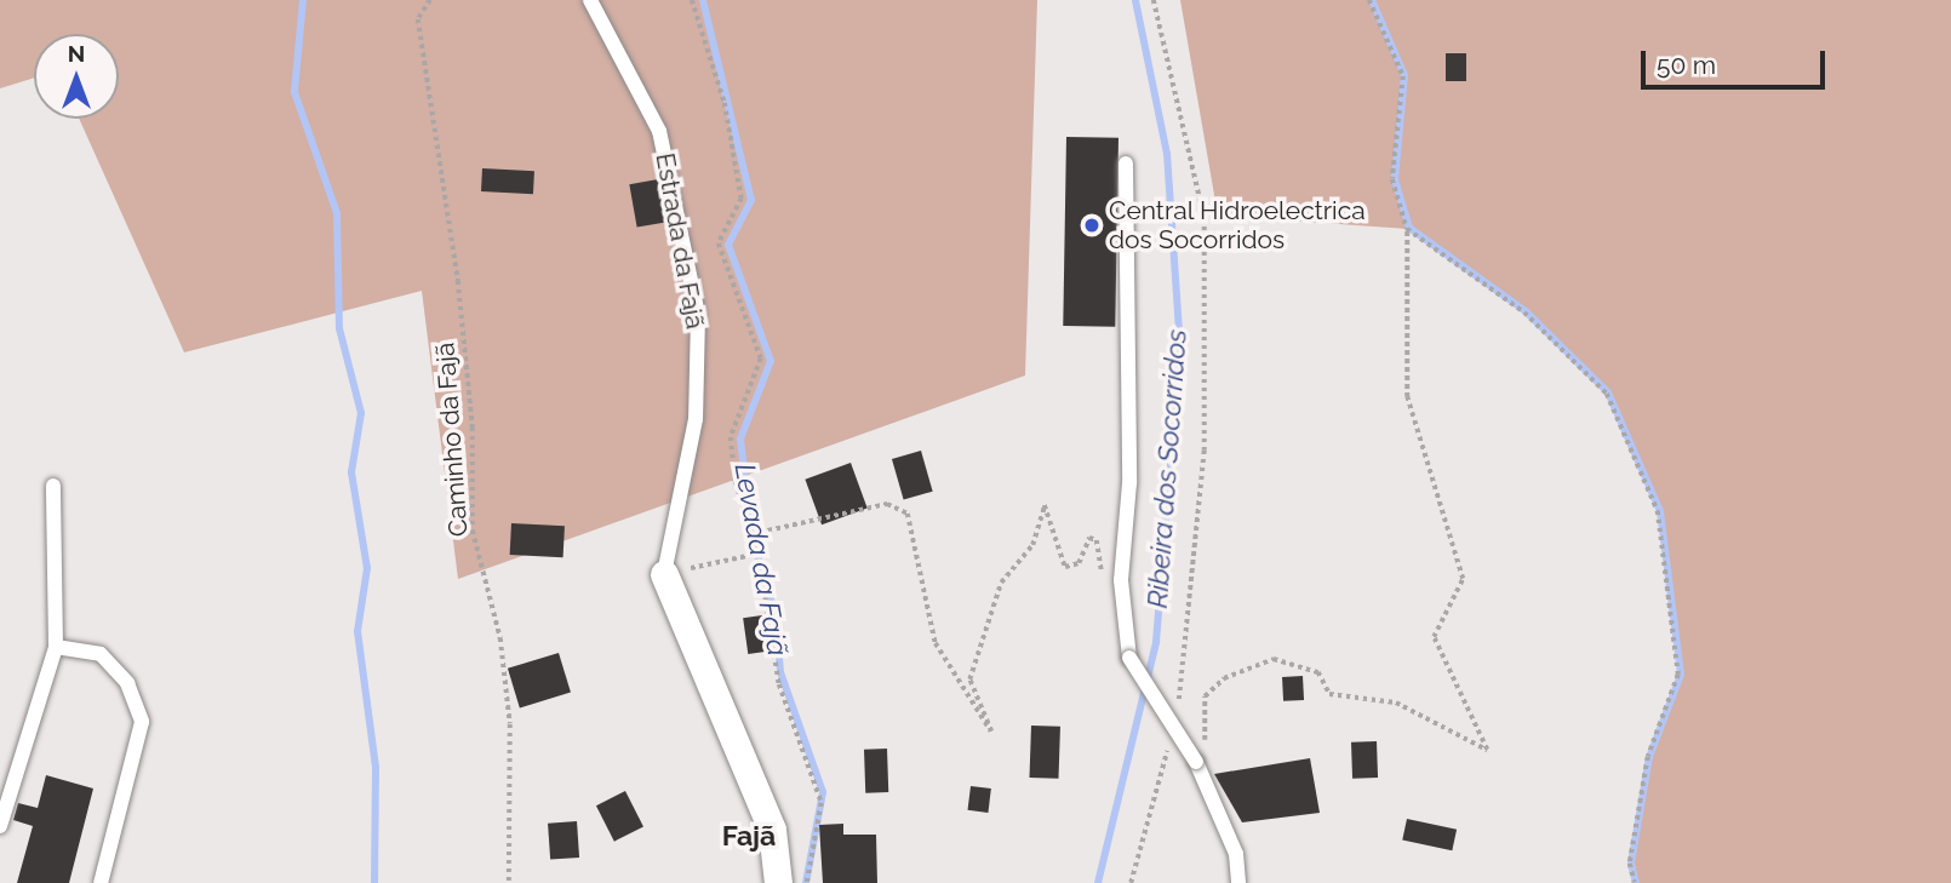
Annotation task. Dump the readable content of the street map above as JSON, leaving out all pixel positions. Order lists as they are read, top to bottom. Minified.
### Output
{"streets":{"lane":["Estrada da Fajã"],"path":["Caminho da Fajã"]},"districts":["Fajã"],"water":["Ribeira dos Socorridos","Levada da Fajã"],"places":["Central Hidroelectrica dos Socorridos"],"scale_bar":"50 m","north":"top"}
